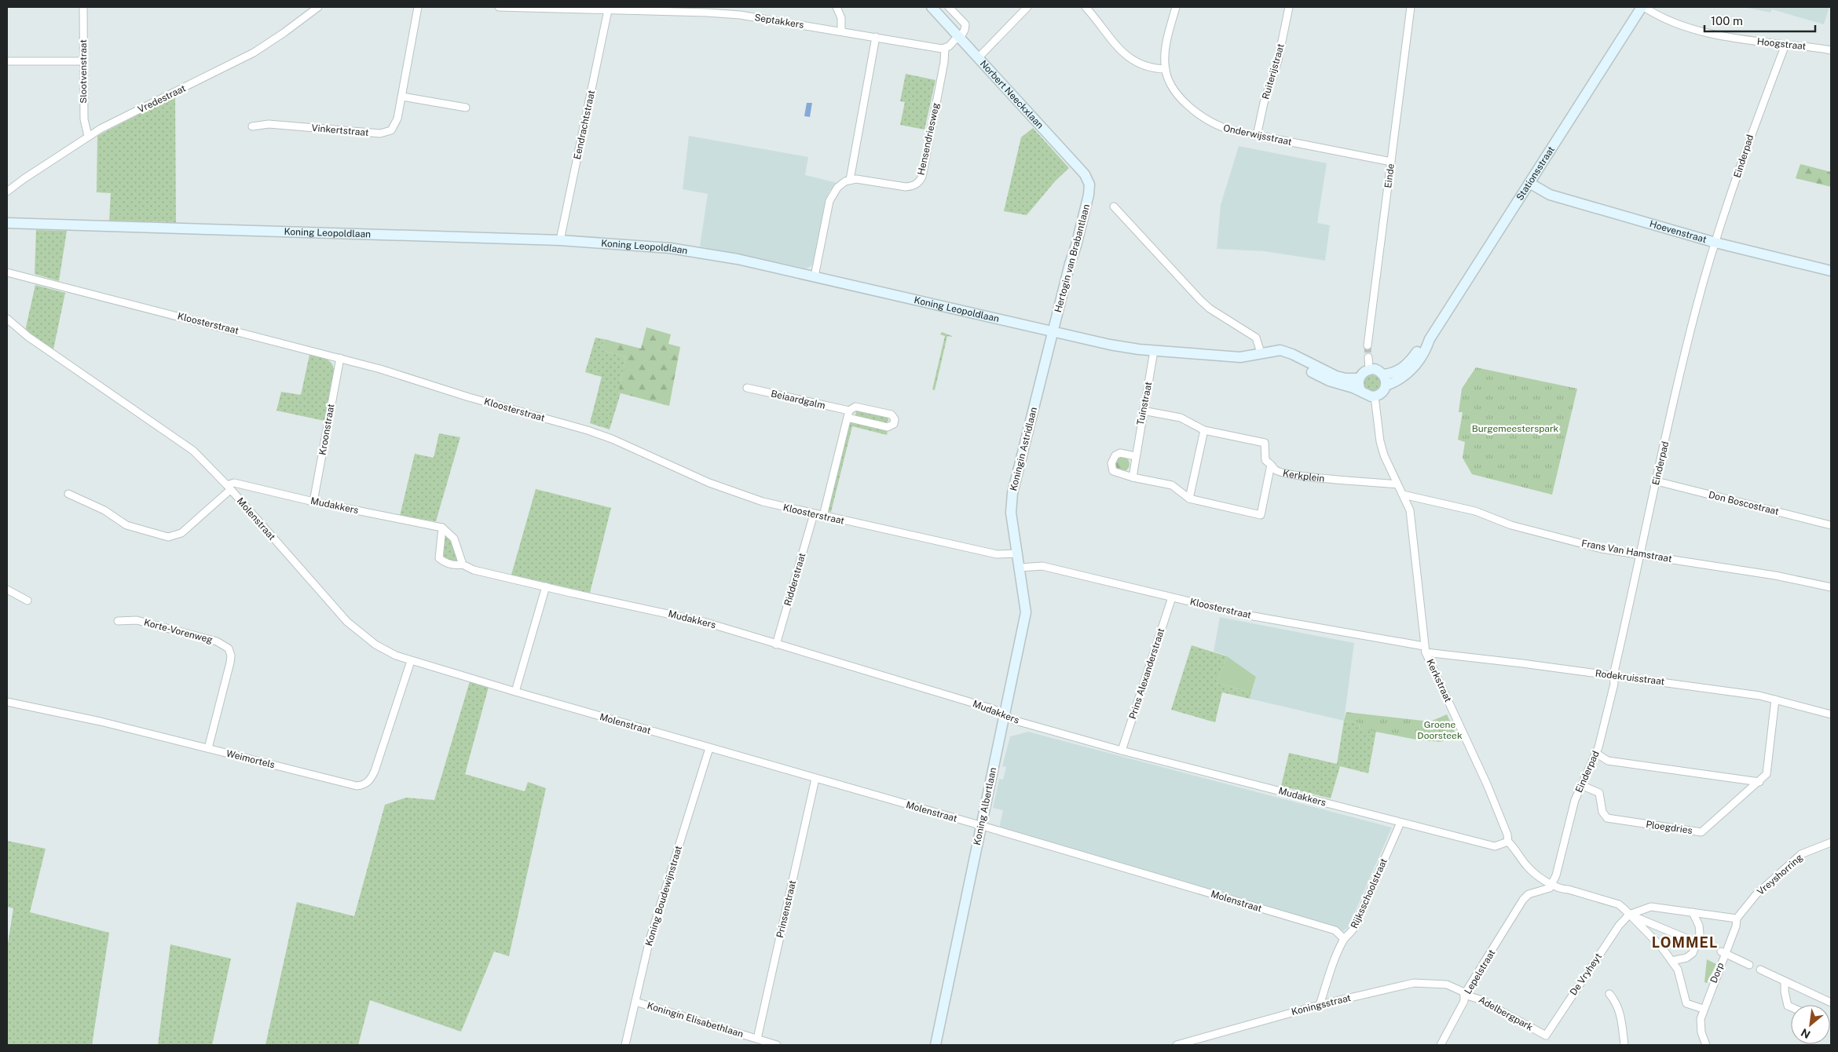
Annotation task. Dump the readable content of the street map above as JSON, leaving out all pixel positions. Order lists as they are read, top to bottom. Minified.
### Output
{"streets":{"main road":["Norbert Neeckxlaan","Stationsstraat","Hoevenstraat","Koning Leopoldlaan","Hertogin van Brabantlaan","Koningin Astridlaan","Koning Albertlaan"],"street":["Septakkers","Hoogstraat","Slootvenstraat","Ruiterijstraat","Vredestraat","Eendrachtstraat","Vinkertstraat","Onderwijsstraat","Hensendriesweg","Einderpad","Einde","Kloosterstraat","Beiaardgalm","Tuinstraat","Kroonstraat","Kerkplein","Don Boscostraat","Mudakkers","Molenstraat","Frans Van Hamstraat","Ridderstraat","Korte-Vorenweg","Prins Alexanderstraat","Rodekruisstraat","Kerkstraat","Weimortels","Ploegdries","Vreyshorring","Rijksschoolstraat","Koning Boudewijnstraat","Prinsenstraat","Lepelstraat","Dorp","De Vryheyt","Koningsstraat","Adelbergpark","Koningin Elisabethlaan"]},"crossings":[["Septakkers","Eendrachtstraat"],["Septakkers","Hensendriesweg"],["Hoogstraat","Einderpad"],["Hoogstraat","Stationsstraat"],["Slootvenstraat","Vredestraat"],["Ruiterijstraat","Onderwijsstraat"],["Norbert Neeckxlaan","Hertogin van Brabantlaan"],["Eendrachtstraat","Koning Leopoldlaan"],["Onderwijsstraat","Einde"],["Einderpad","Hoevenstraat"],["Einderpad","Don Boscostraat"],["Einderpad","Frans Van Hamstraat"],["Einderpad","Rodekruisstraat"],["Einderpad","Kerkstraat"],["Einderpad","Ploegdries"],["Einderpad","Lepelstraat"],["Stationsstraat","Hoevenstraat"],["Koning Leopoldlaan","Hertogin van Brabantlaan"],["Koning Leopoldlaan","Tuinstraat"],["Koning Leopoldlaan","Koningin Astridlaan"],["Hertogin van Brabantlaan","Koningin Astridlaan"],["Kloosterstraat","Kroonstraat"],["Kloosterstraat","Koningin Astridlaan"],["Kloosterstraat","Ridderstraat"],["Kloosterstraat","Prins Alexanderstraat"],["Kloosterstraat","Rodekruisstraat"],["Kloosterstraat","Kerkstraat"],["Kloosterstraat","Koning Albertlaan"],["Kroonstraat","Mudakkers"],["Koningin Astridlaan","Koning Albertlaan"],["Mudakkers","Molenstraat"],["Mudakkers","Ridderstraat"],["Mudakkers","Prins Alexanderstraat"],["Mudakkers","Kerkstraat"],["Mudakkers","Koning Albertlaan"],["Mudakkers","Rijksschoolstraat"],["Molenstraat","Weimortels"],["Molenstraat","Koning Albertlaan"],["Molenstraat","Rijksschoolstraat"],["Molenstraat","Koning Boudewijnstraat"],["Molenstraat","Prinsenstraat"],["Frans Van Hamstraat","Kerkstraat"],["Korte-Vorenweg","Weimortels"],["Rodekruisstraat","Kerkstraat"],["Rodekruisstraat","Ploegdries"],["Kerkstraat","Lepelstraat"],["Vreyshorring","Dorp"],["Rijksschoolstraat","Koningsstraat"],["Koning Boudewijnstraat","Koningin Elisabethlaan"],["Prinsenstraat","Koningin Elisabethlaan"],["Lepelstraat","Koningsstraat"],["Lepelstraat","Adelbergpark"],["De Vryheyt","Adelbergpark"],["Koningsstraat","Adelbergpark"]],"districts":["LOMMEL"],"parks":["Burgemeesterspark","Groene Doorsteek"],"scale_bar":"100 m","north":"bottom left"}
